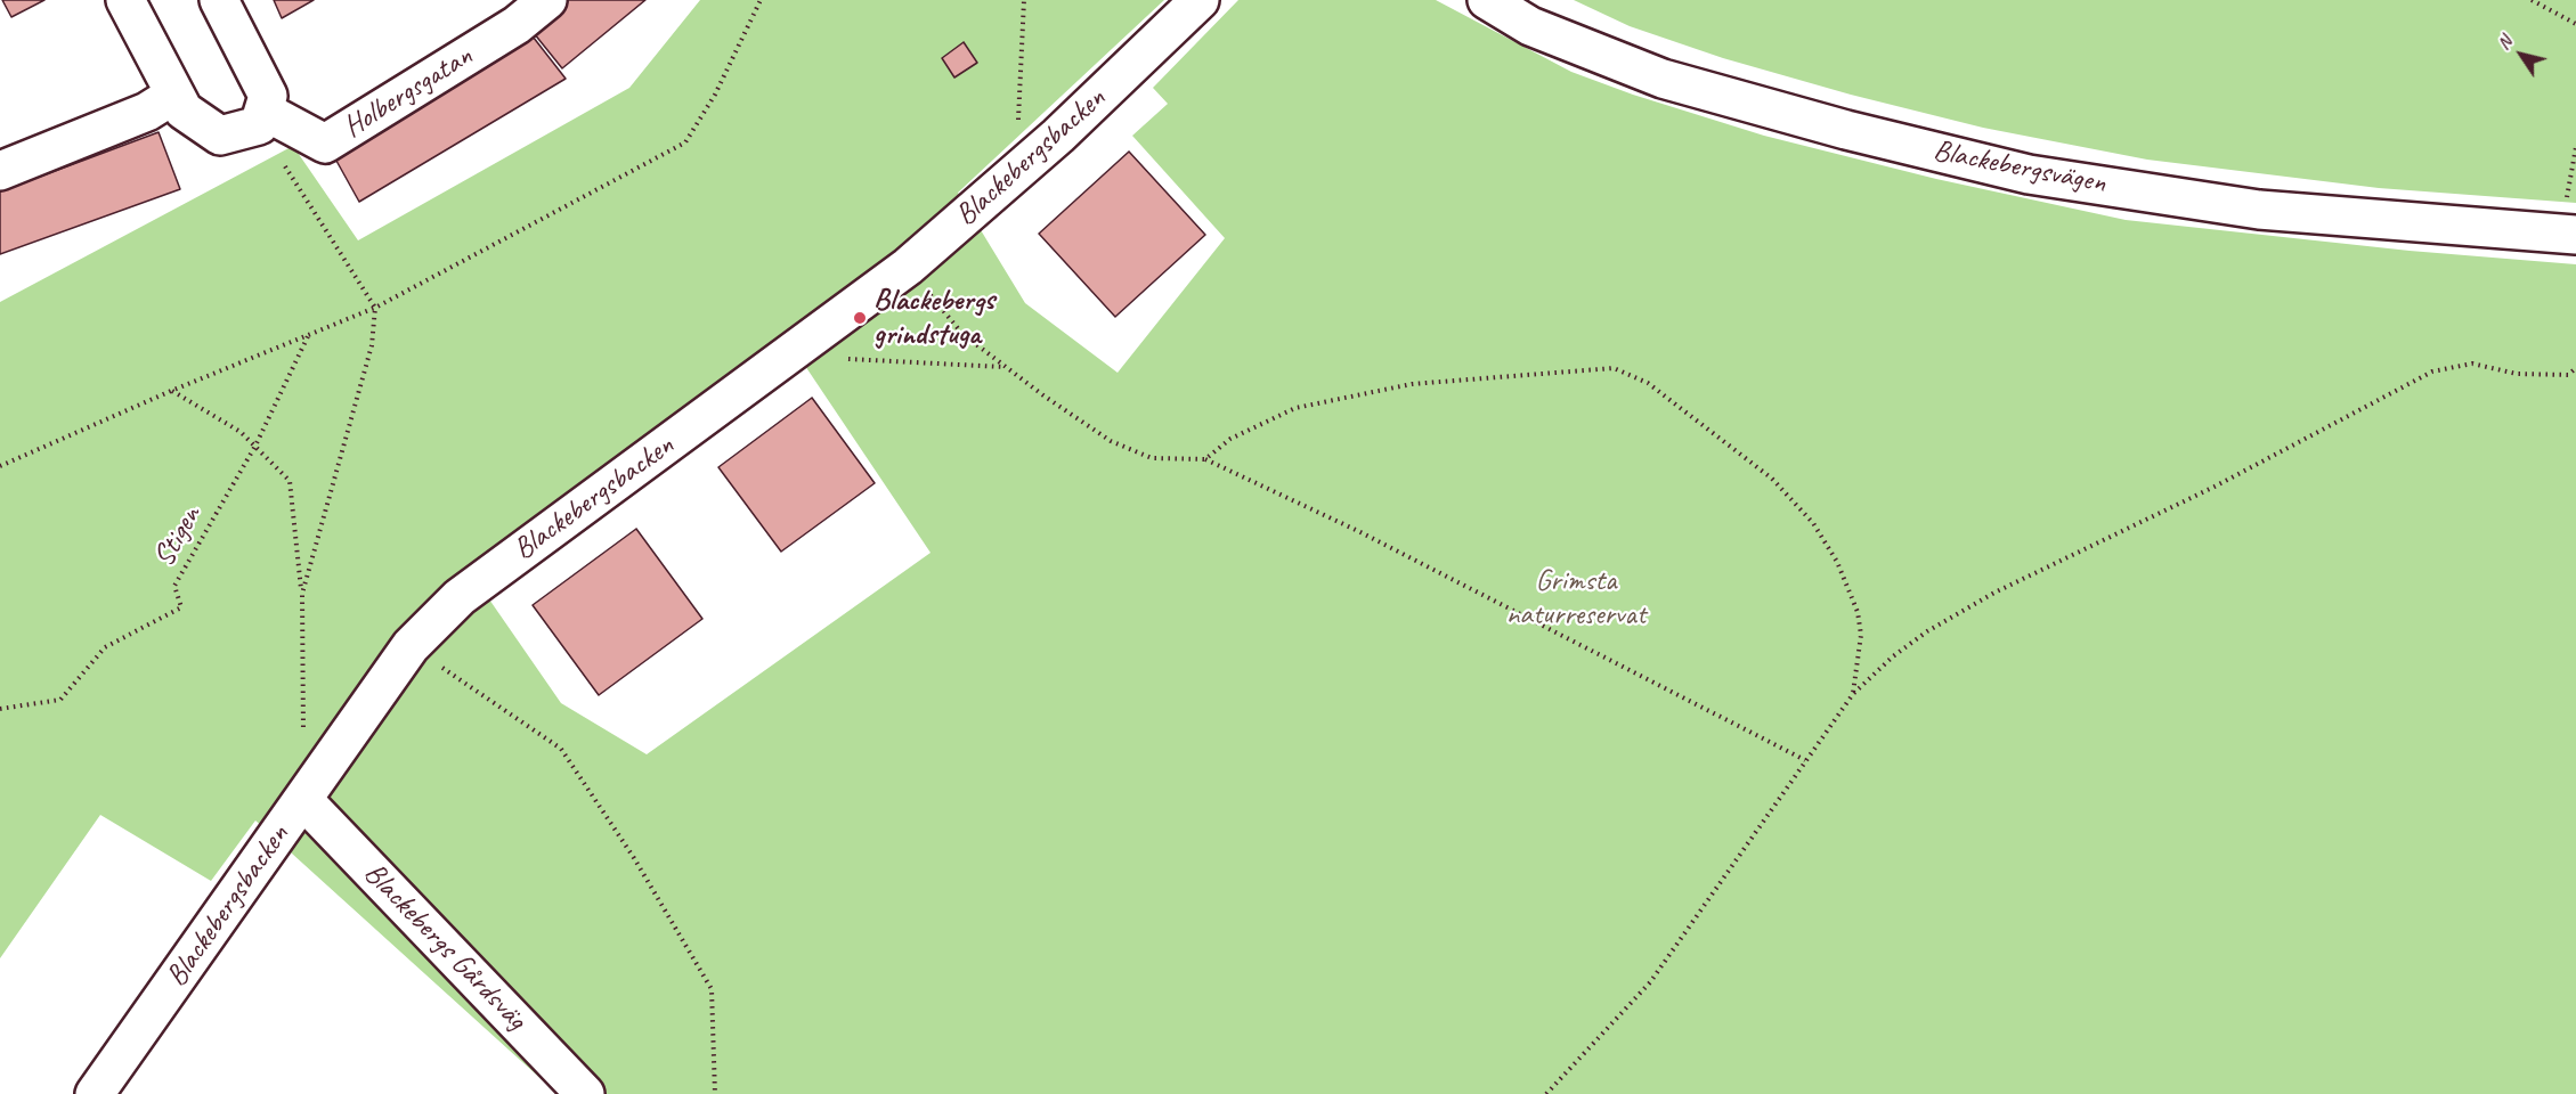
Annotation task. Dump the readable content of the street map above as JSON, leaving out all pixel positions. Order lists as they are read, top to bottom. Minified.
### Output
{"streets":{"street":["Holbergsgatan","Blackebergsbacken","Blackebergsvägen","Blackebergs Gårdsväg"],"path":["Stigen"]},"crossings":[["Blackebergsbacken","Blackebergs Gårdsväg"]],"parks":["Grimsta naturreservat"],"places":["Blackebergs grindstuga"],"north":"top left"}
